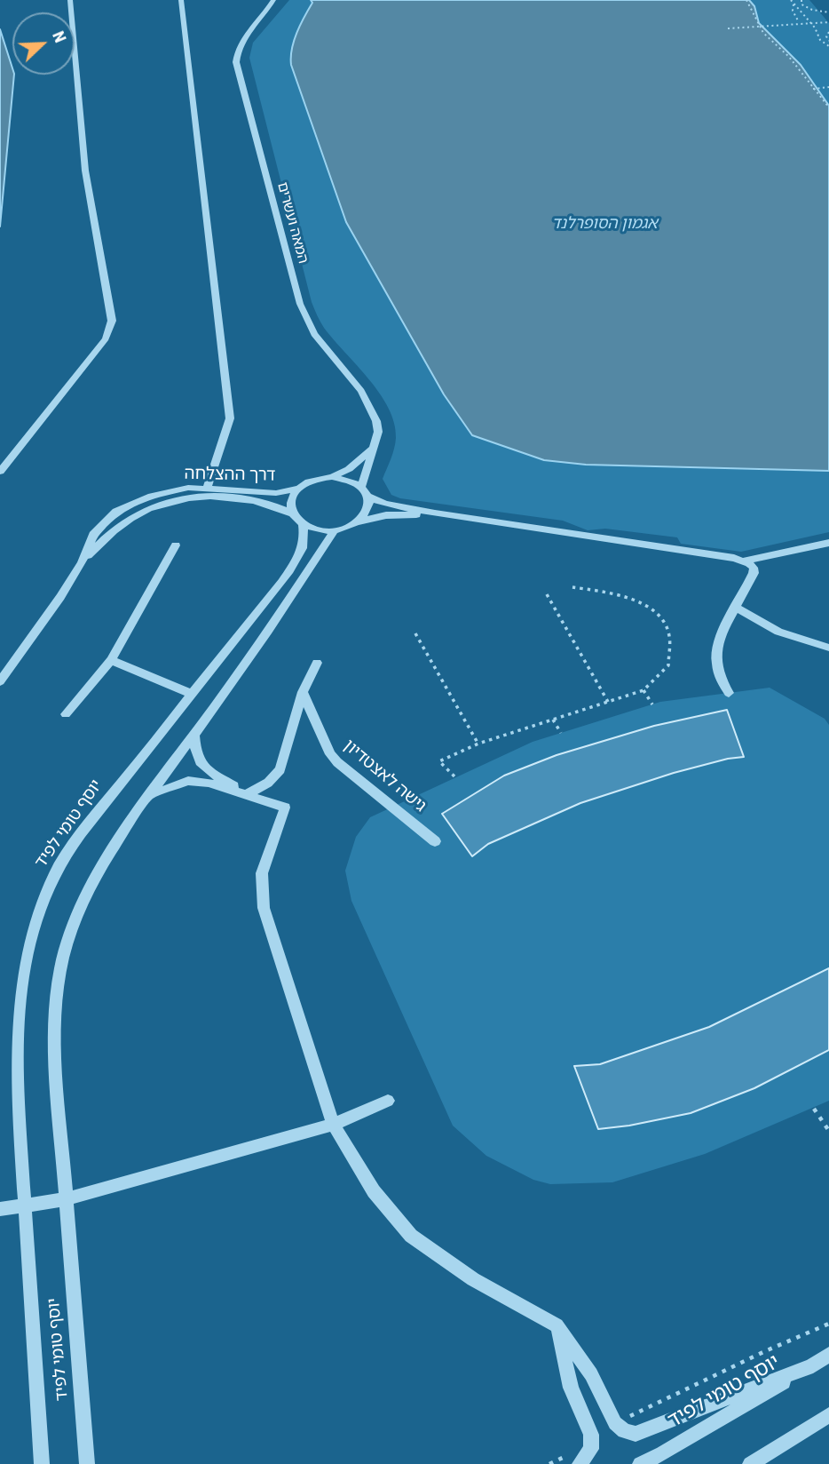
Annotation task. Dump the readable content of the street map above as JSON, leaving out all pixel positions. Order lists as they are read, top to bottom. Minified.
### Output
{"streets":{"street":["המאה ועשרים","דרך ההצלחה","גישה לאצטדיון","יוסף טומי לפיד"]},"crossings":[["המאה ועשרים","דרך ההצלחה"],["המאה ועשרים","יוסף טומי לפיד"],["דרך ההצלחה","יוסף טומי לפיד"]],"water":["אגמון הסופרלנד"],"north":"top right"}
